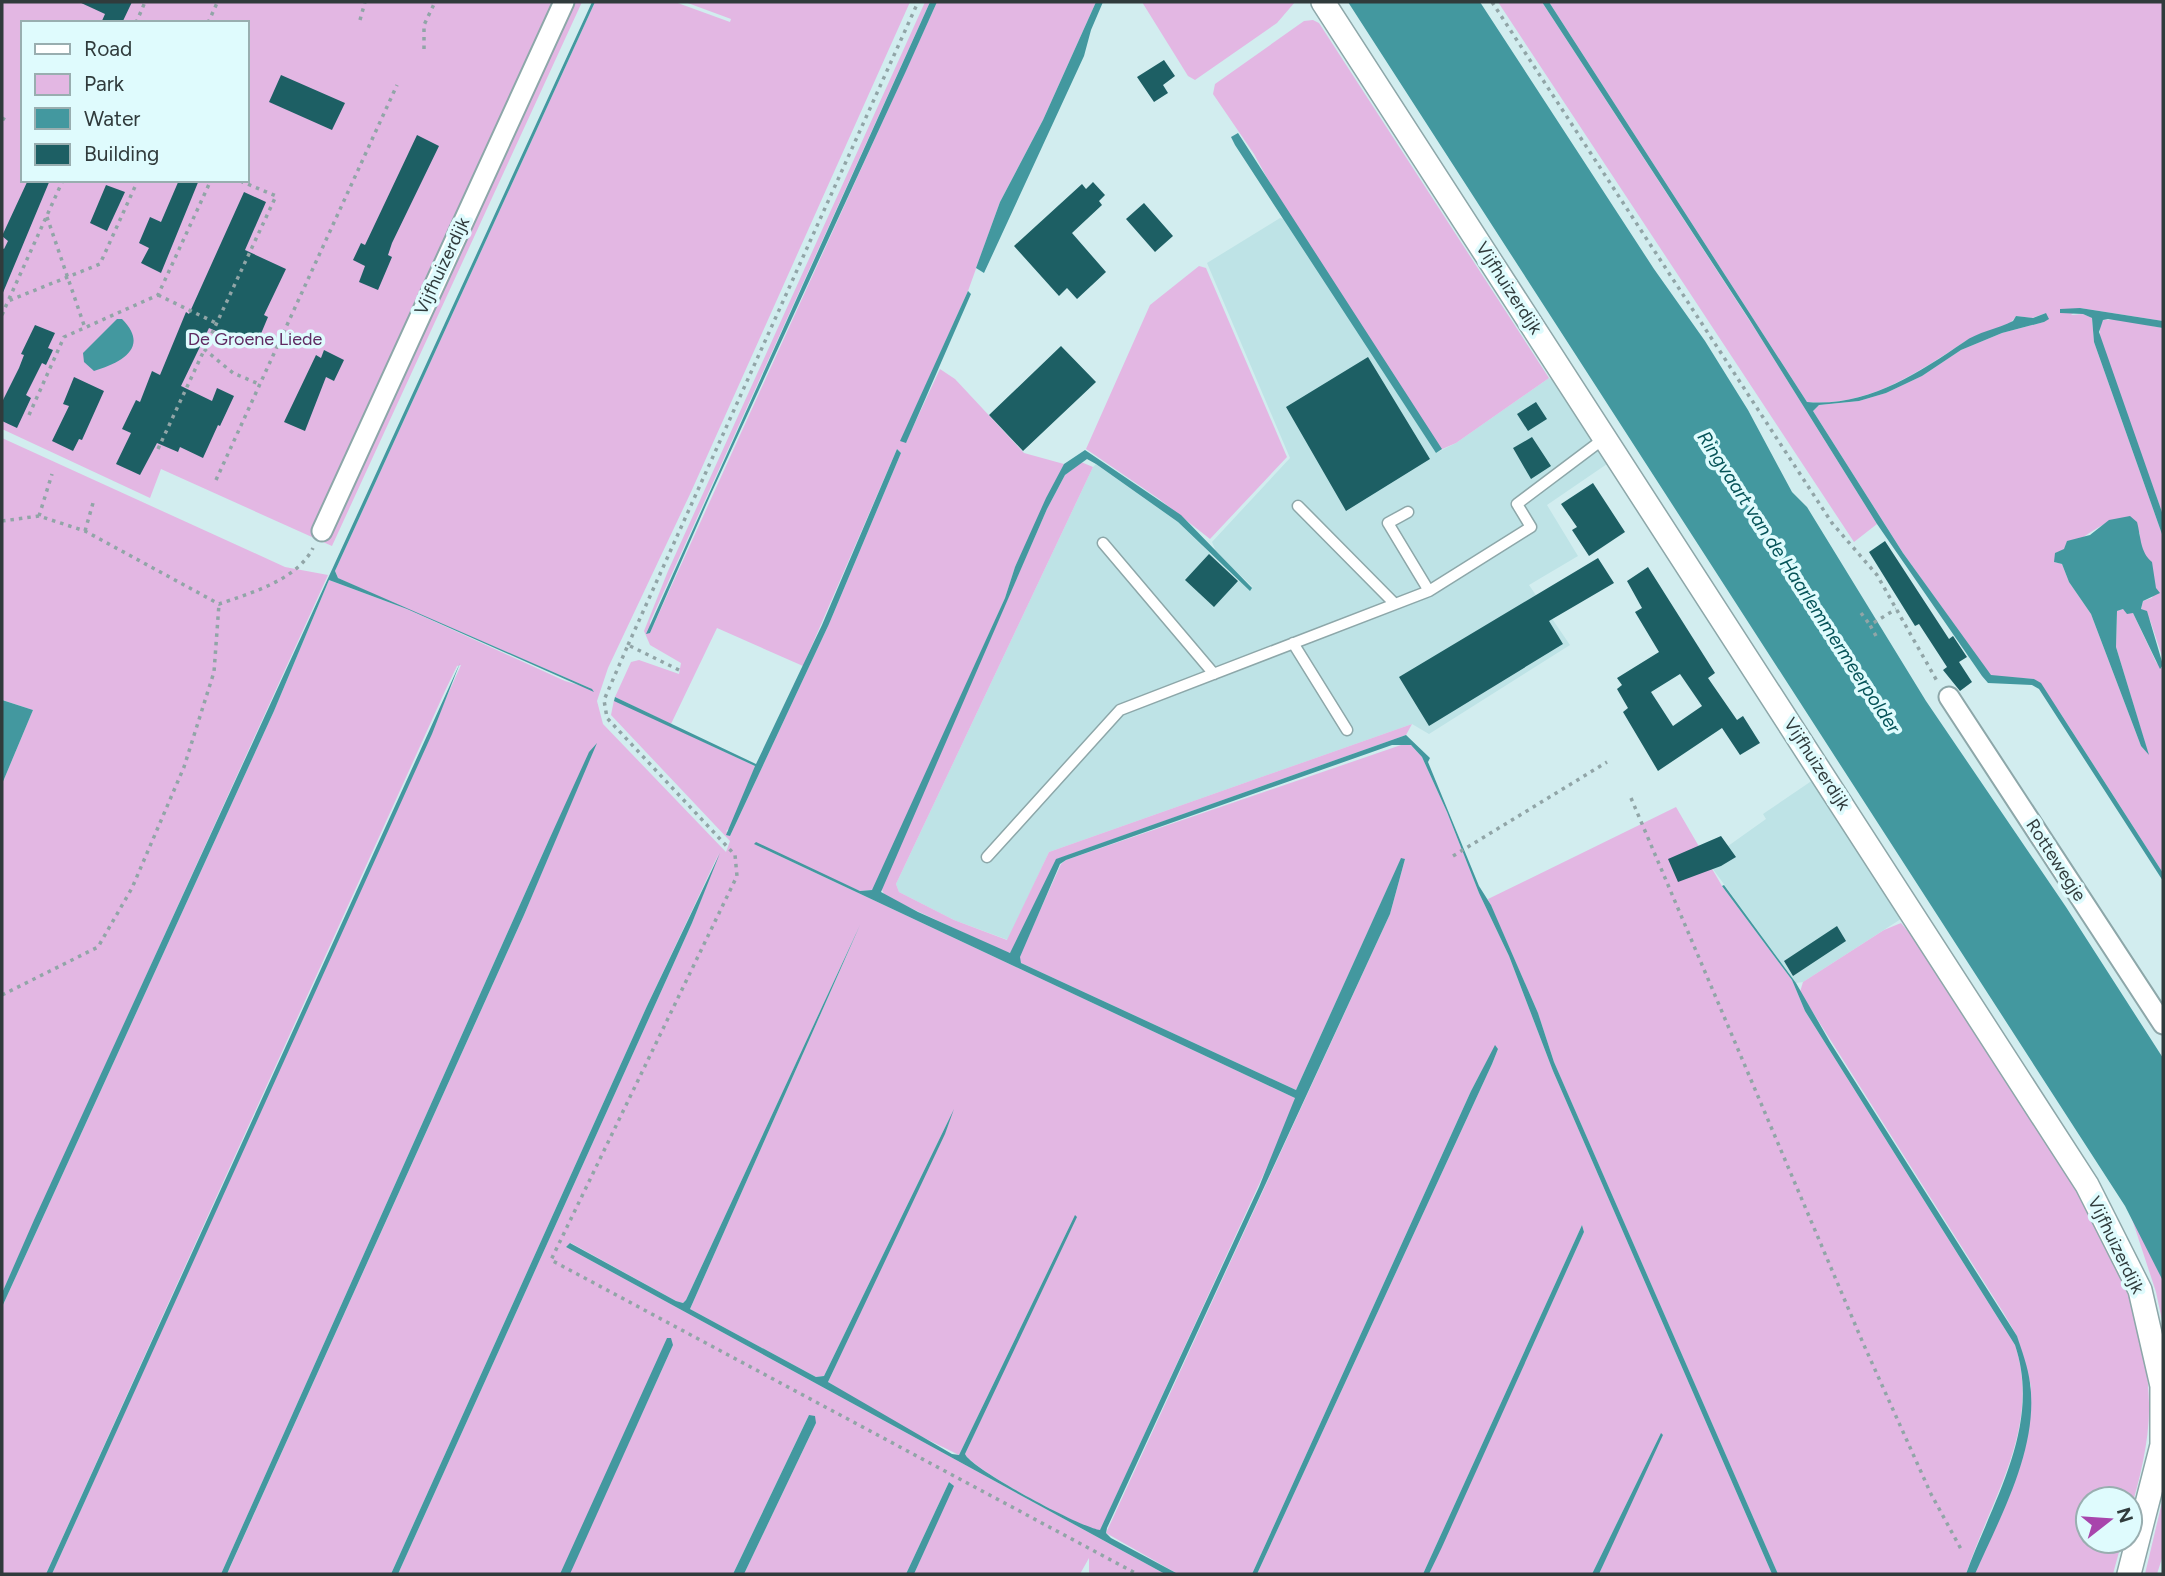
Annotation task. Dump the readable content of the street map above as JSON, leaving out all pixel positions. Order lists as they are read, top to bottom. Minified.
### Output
{"streets":{"street":["Vijfhuizerdijk","Rottewegje"]},"water":["Ringvaart van de Haarlemmermeerpolder"],"parks":["De Groene Liede"],"legend":["Road","Park","Water","Building"],"north":"right"}
